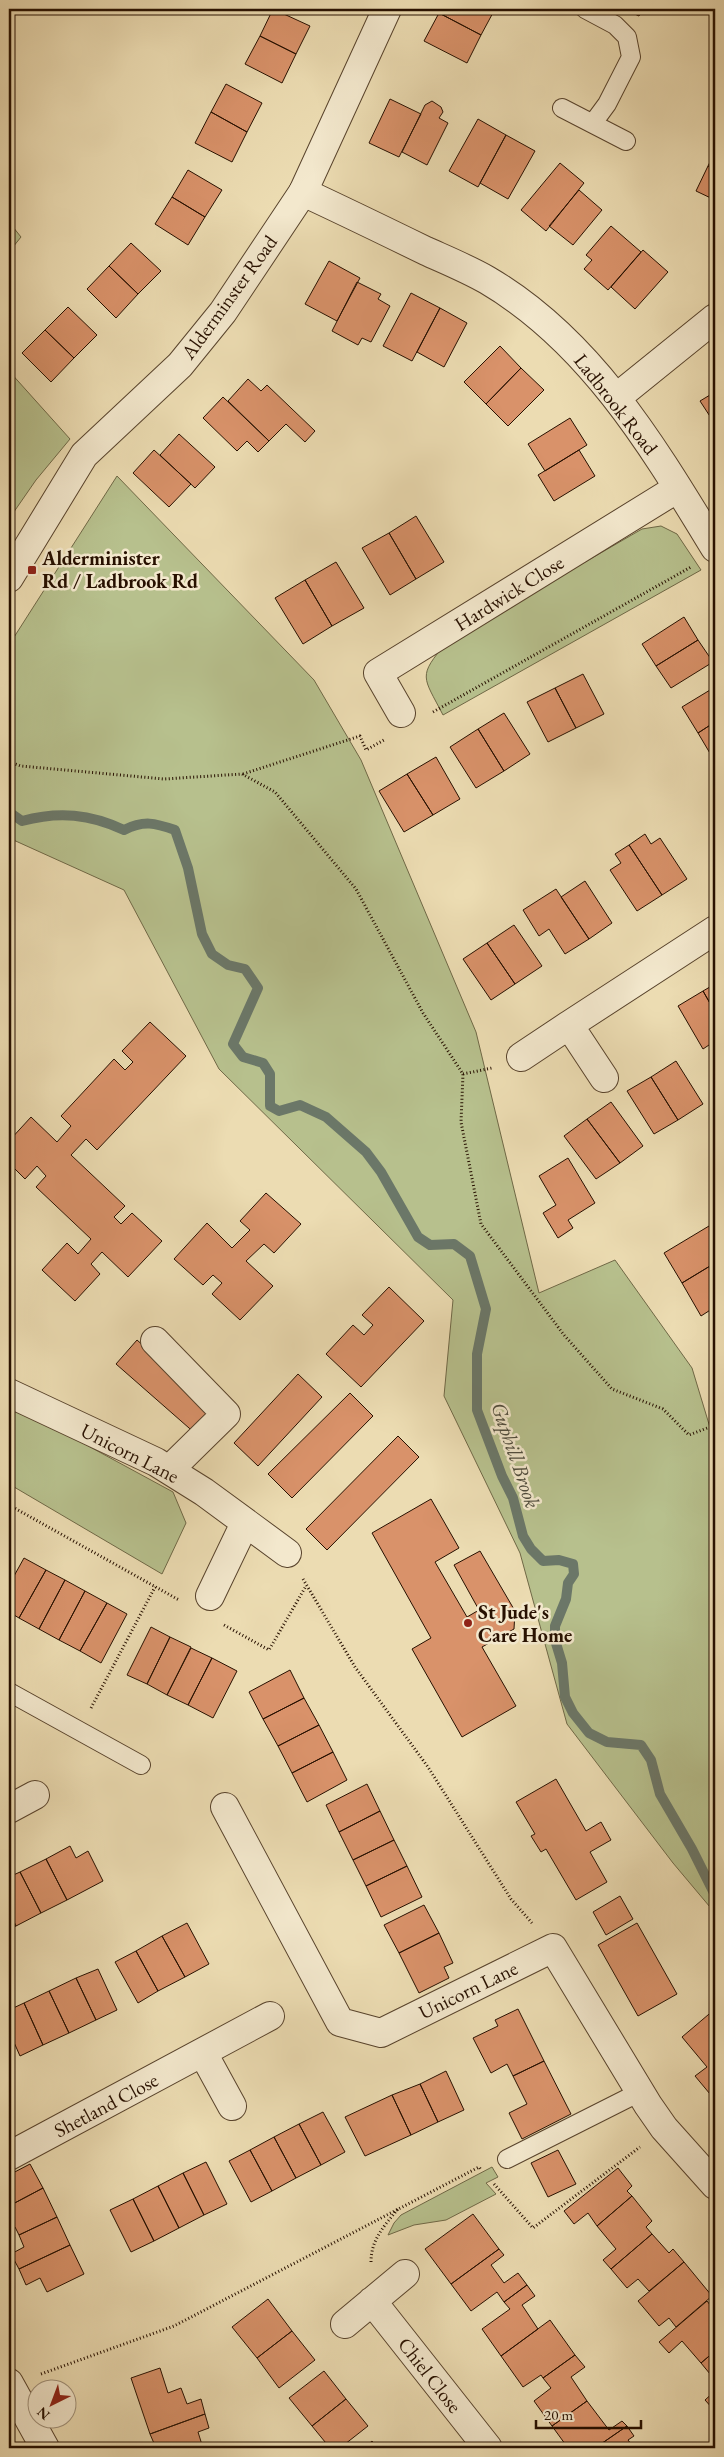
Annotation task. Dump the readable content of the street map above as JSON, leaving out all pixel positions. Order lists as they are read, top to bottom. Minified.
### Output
{"streets":{"street":["Alderminster Road","Ladbrook Road","Hardwick Close","Unicorn Lane","Shetland Close","Chiel Close"]},"crossings":[["Alderminster Road","Ladbrook Road"],["Ladbrook Road","Hardwick Close"]],"water":["Guphill Brook"],"places":{"transit":["Alderminister Rd / Ladbrook Rd"],"other":["St Jude's Care Home"]},"scale_bar":"20 m","north":"bottom left"}
